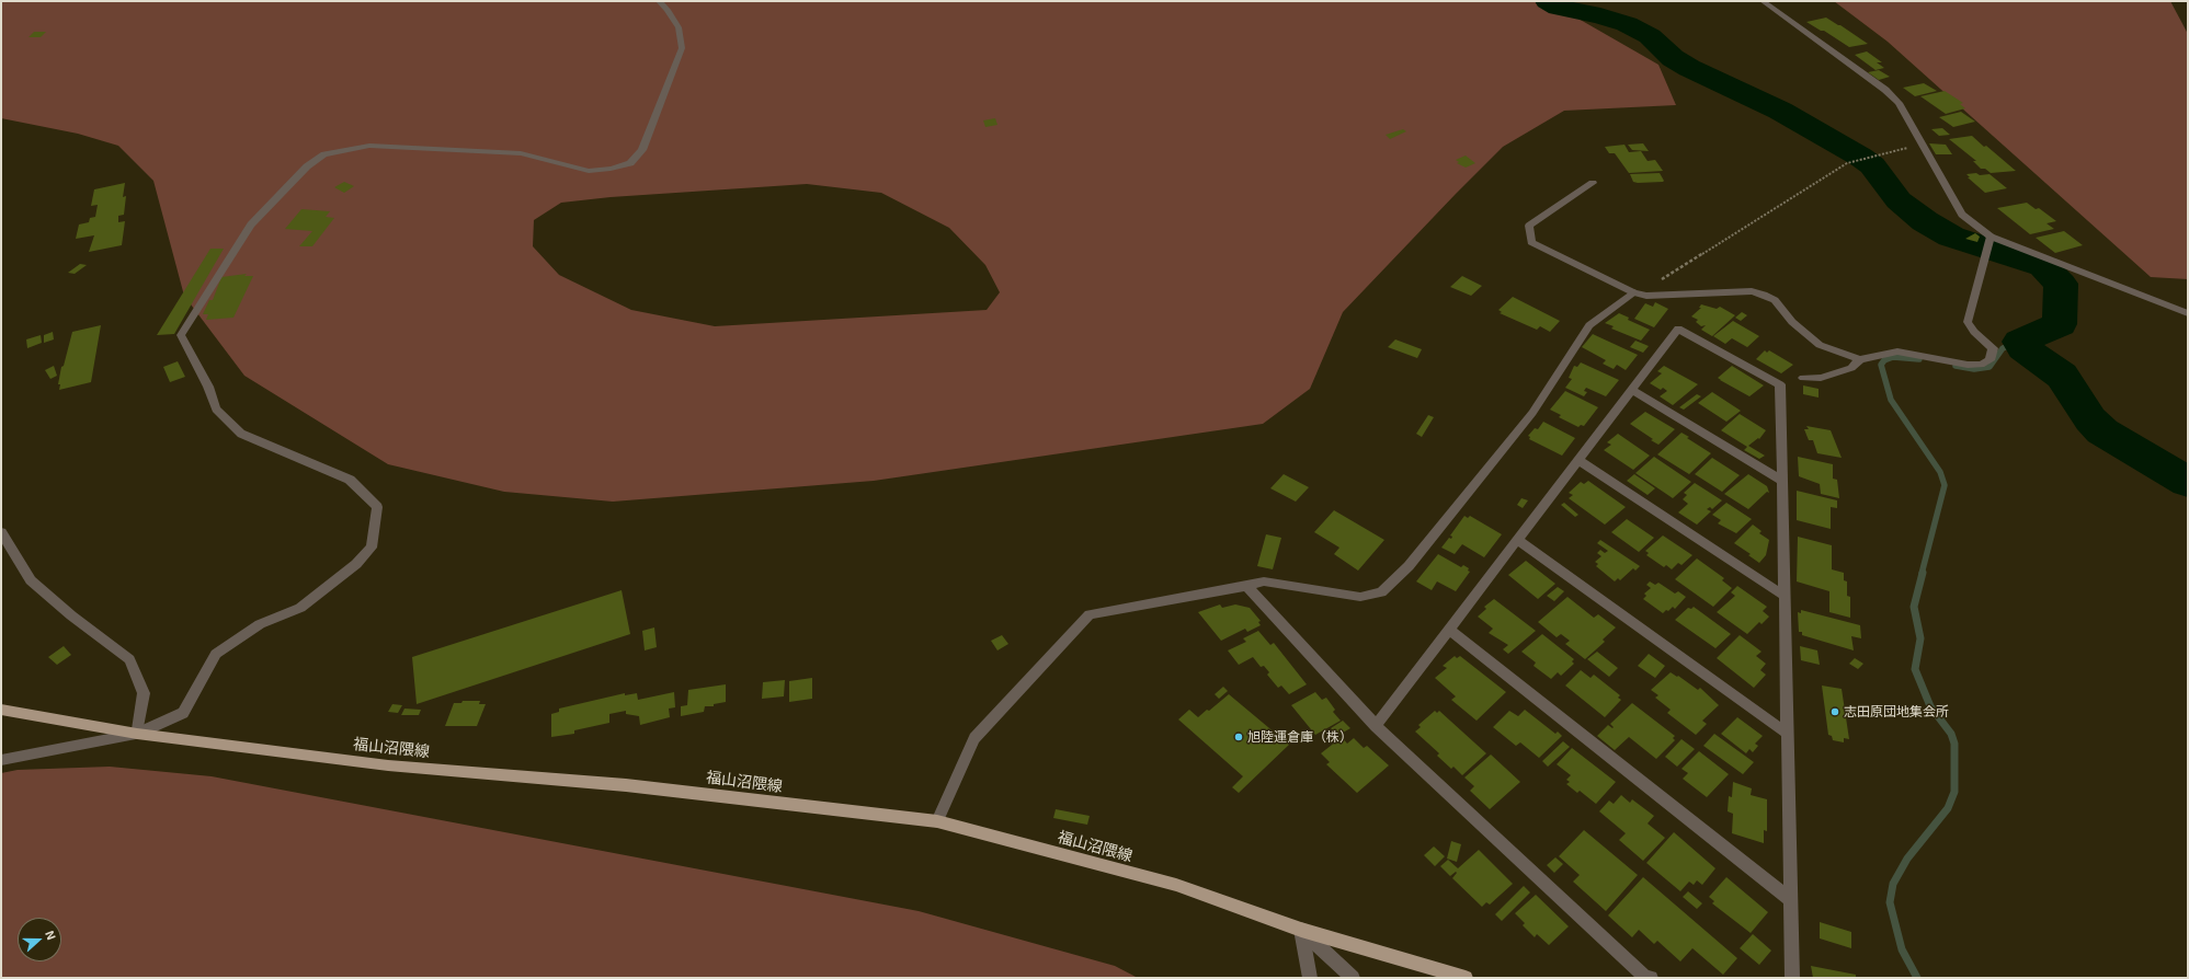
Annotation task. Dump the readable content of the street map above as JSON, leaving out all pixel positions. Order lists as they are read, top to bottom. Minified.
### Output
{"streets":{"main road":["福山沼隈線"]},"places":["志田原団地集会所","旭陸運倉庫（株）"],"north":"right"}
